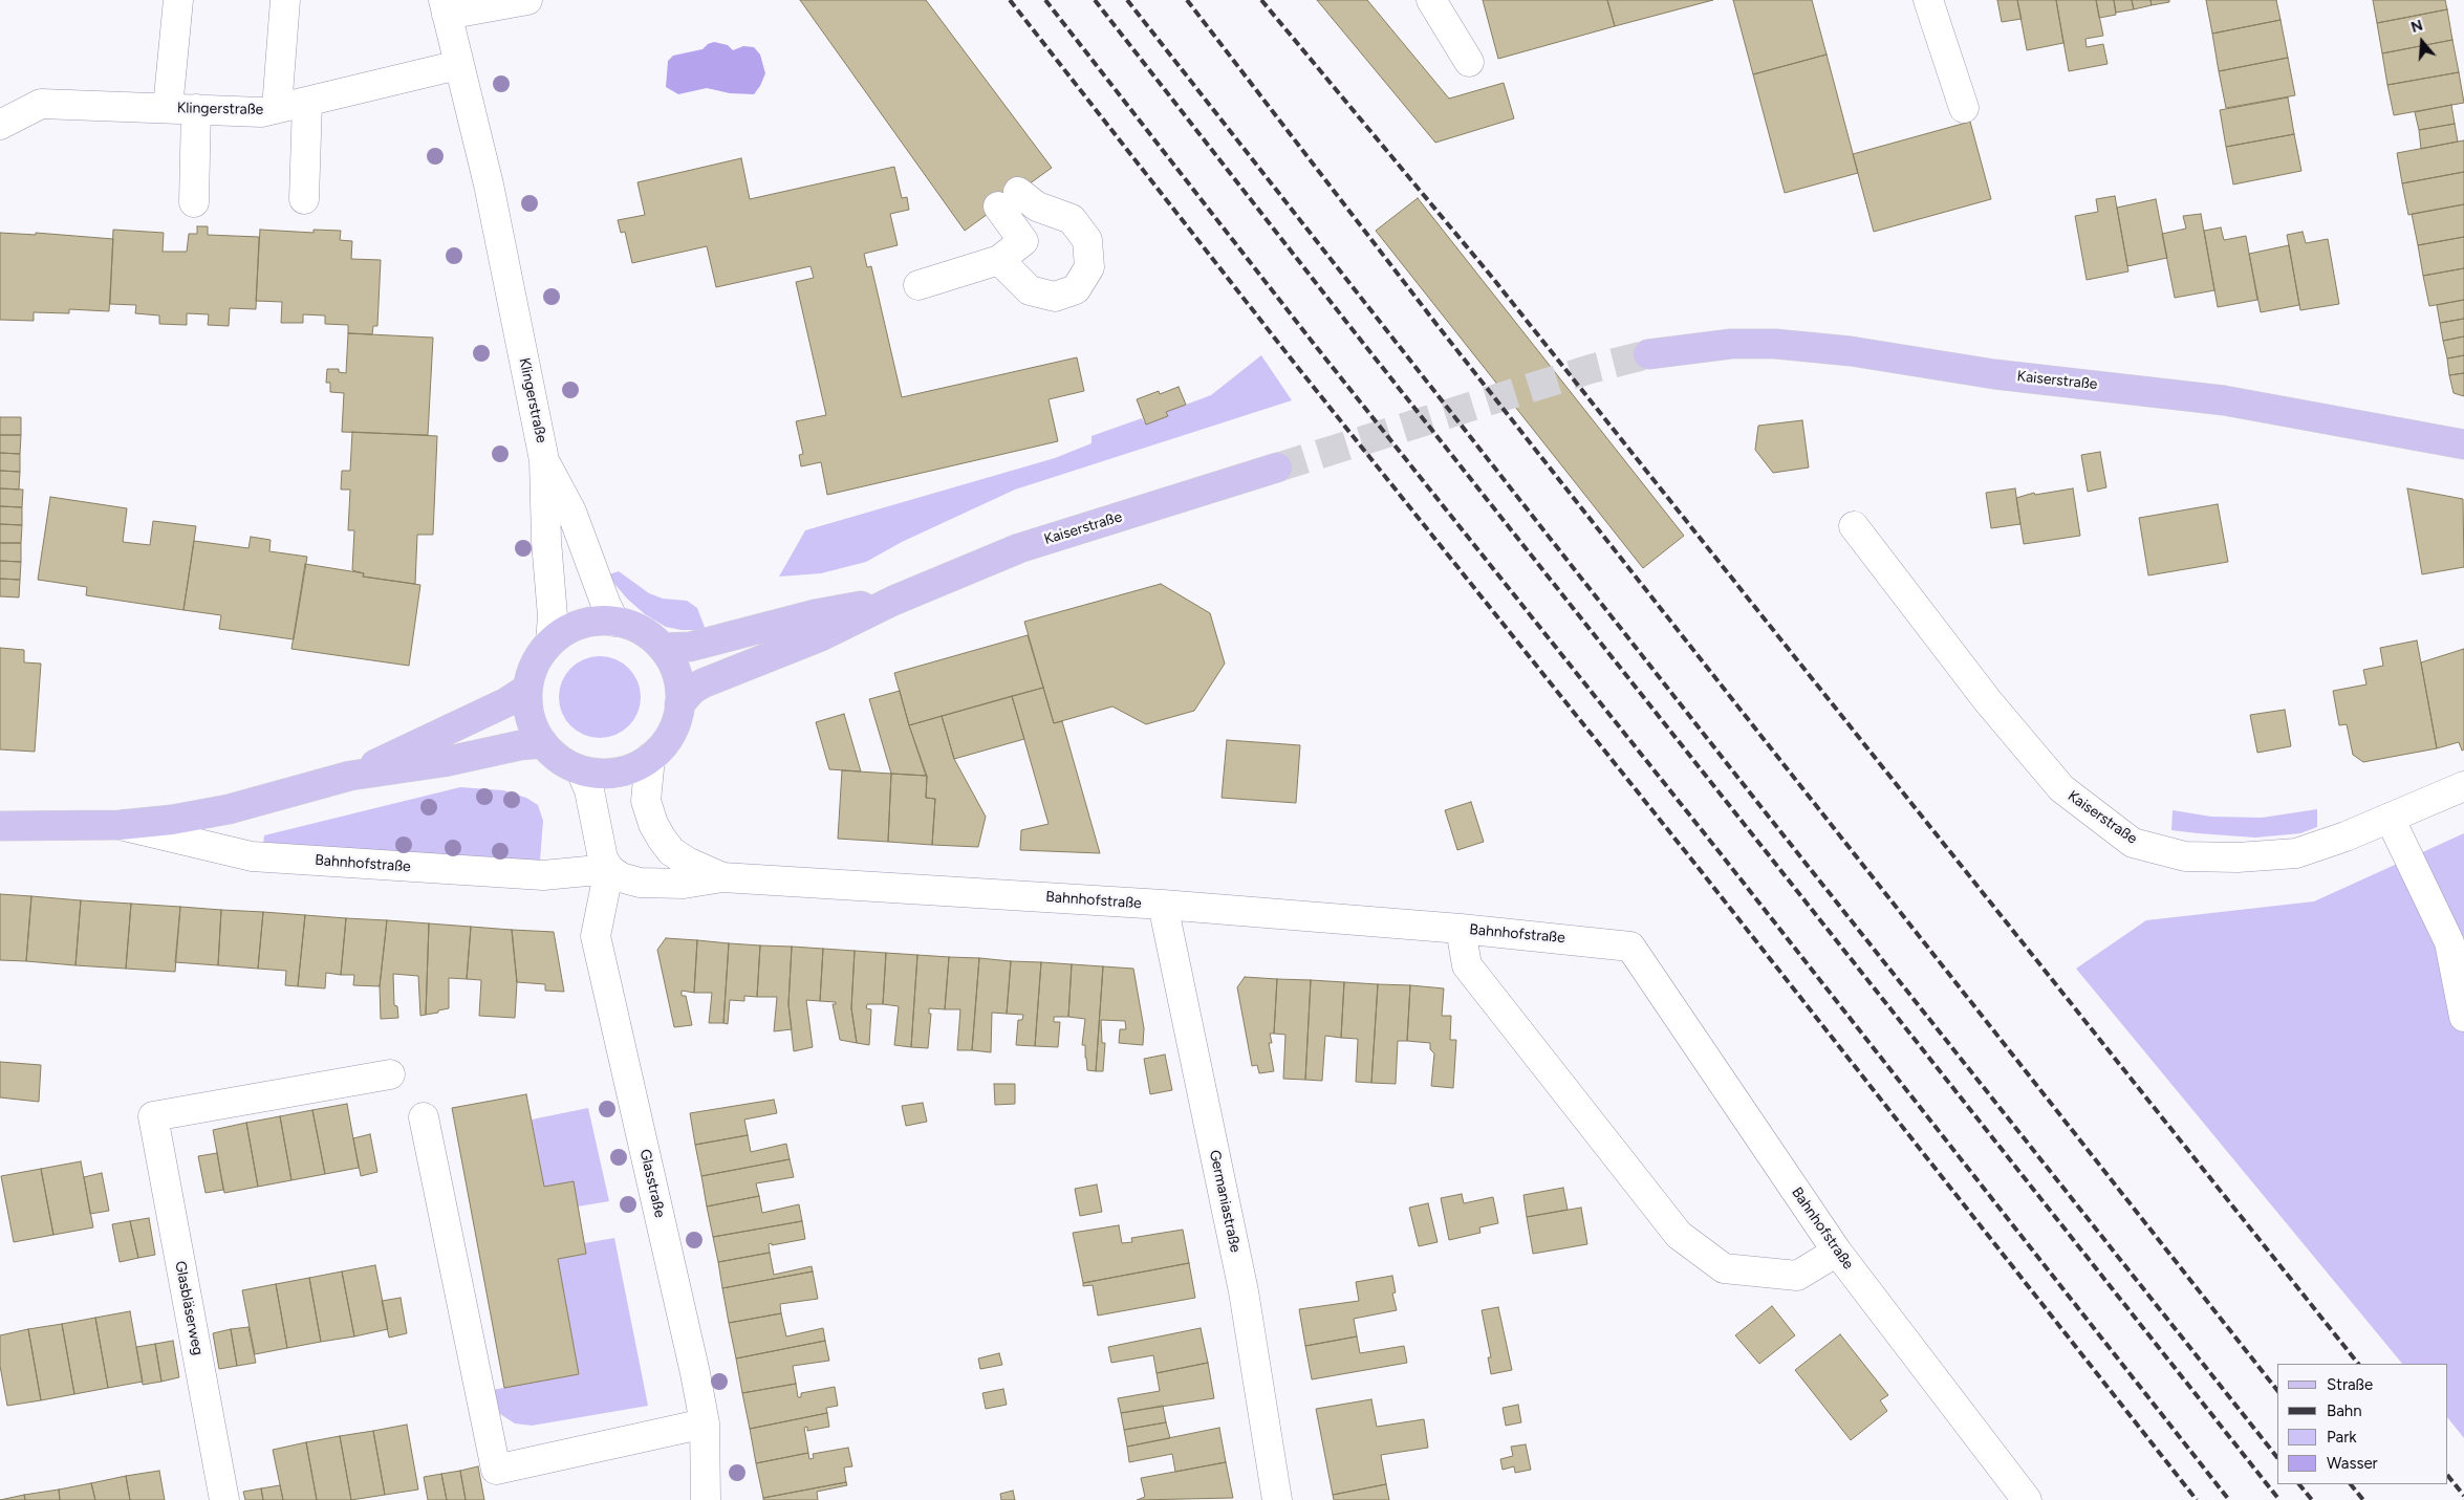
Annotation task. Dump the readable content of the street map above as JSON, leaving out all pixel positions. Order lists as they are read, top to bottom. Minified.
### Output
{"streets":{"main road":["Kaiserstraße","Bahnhofstraße"],"street":["Klingerstraße","Glasstraße","Germaniastraße","Glasbläserweg"]},"crossings":[["Klingerstraße","Kaiserstraße"],["Klingerstraße","Bahnhofstraße"],["Kaiserstraße","Bahnhofstraße"],["Bahnhofstraße","Glasstraße"],["Bahnhofstraße","Germaniastraße"]],"legend":["Straße","Bahn","Park","Wasser"],"north":"top"}
